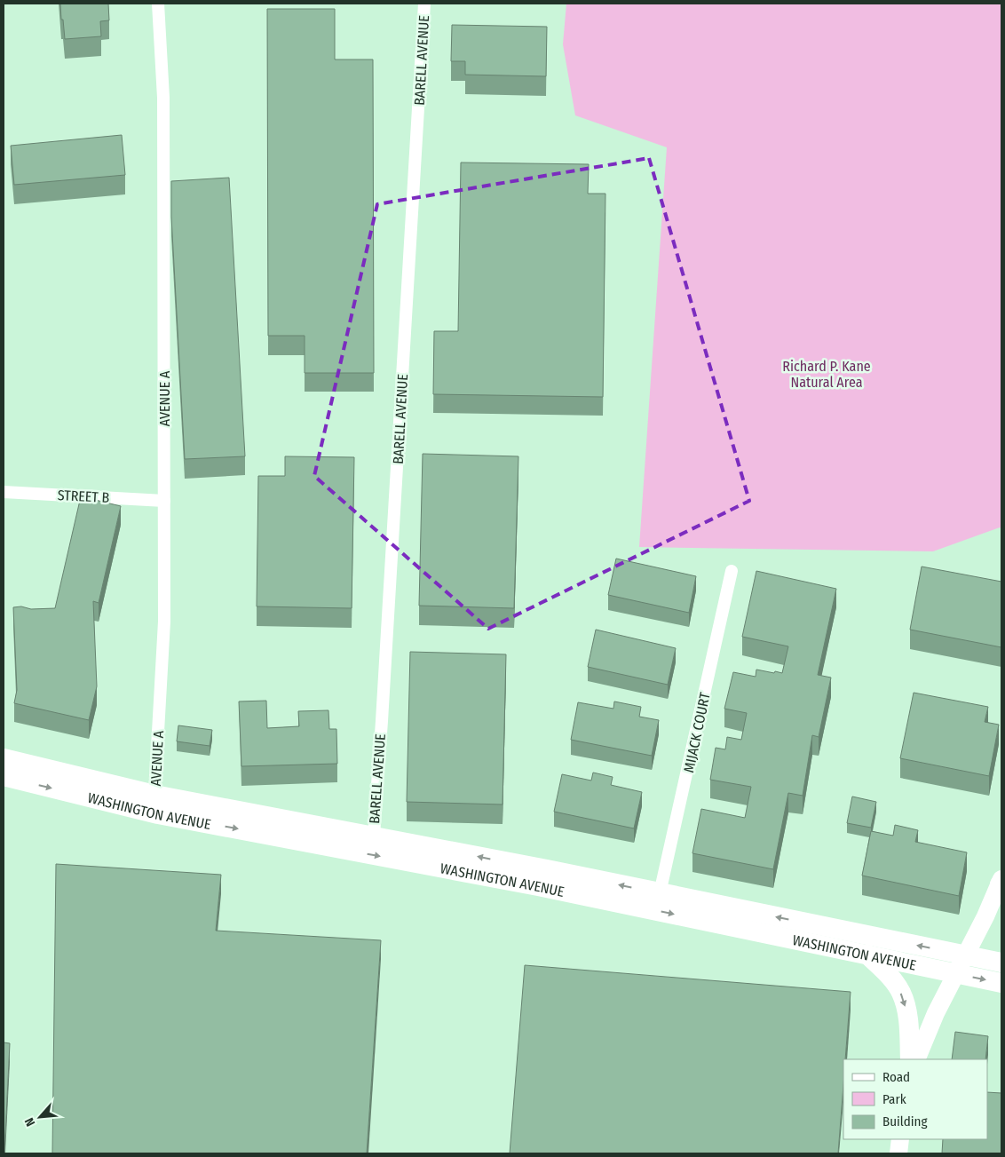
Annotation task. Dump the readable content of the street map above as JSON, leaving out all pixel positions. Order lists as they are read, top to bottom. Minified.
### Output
{"streets":{"main road":["WASHINGTON AVENUE"],"street":["BARELL AVENUE","AVENUE A","STREET B","MIJACK COURT"]},"crossings":[["BARELL AVENUE","WASHINGTON AVENUE"],["AVENUE A","STREET B"],["AVENUE A","WASHINGTON AVENUE"],["MIJACK COURT","WASHINGTON AVENUE"]],"parks":["Richard P. Kane Natural Area"],"legend":["Road","Park","Building"],"north":"bottom left"}
